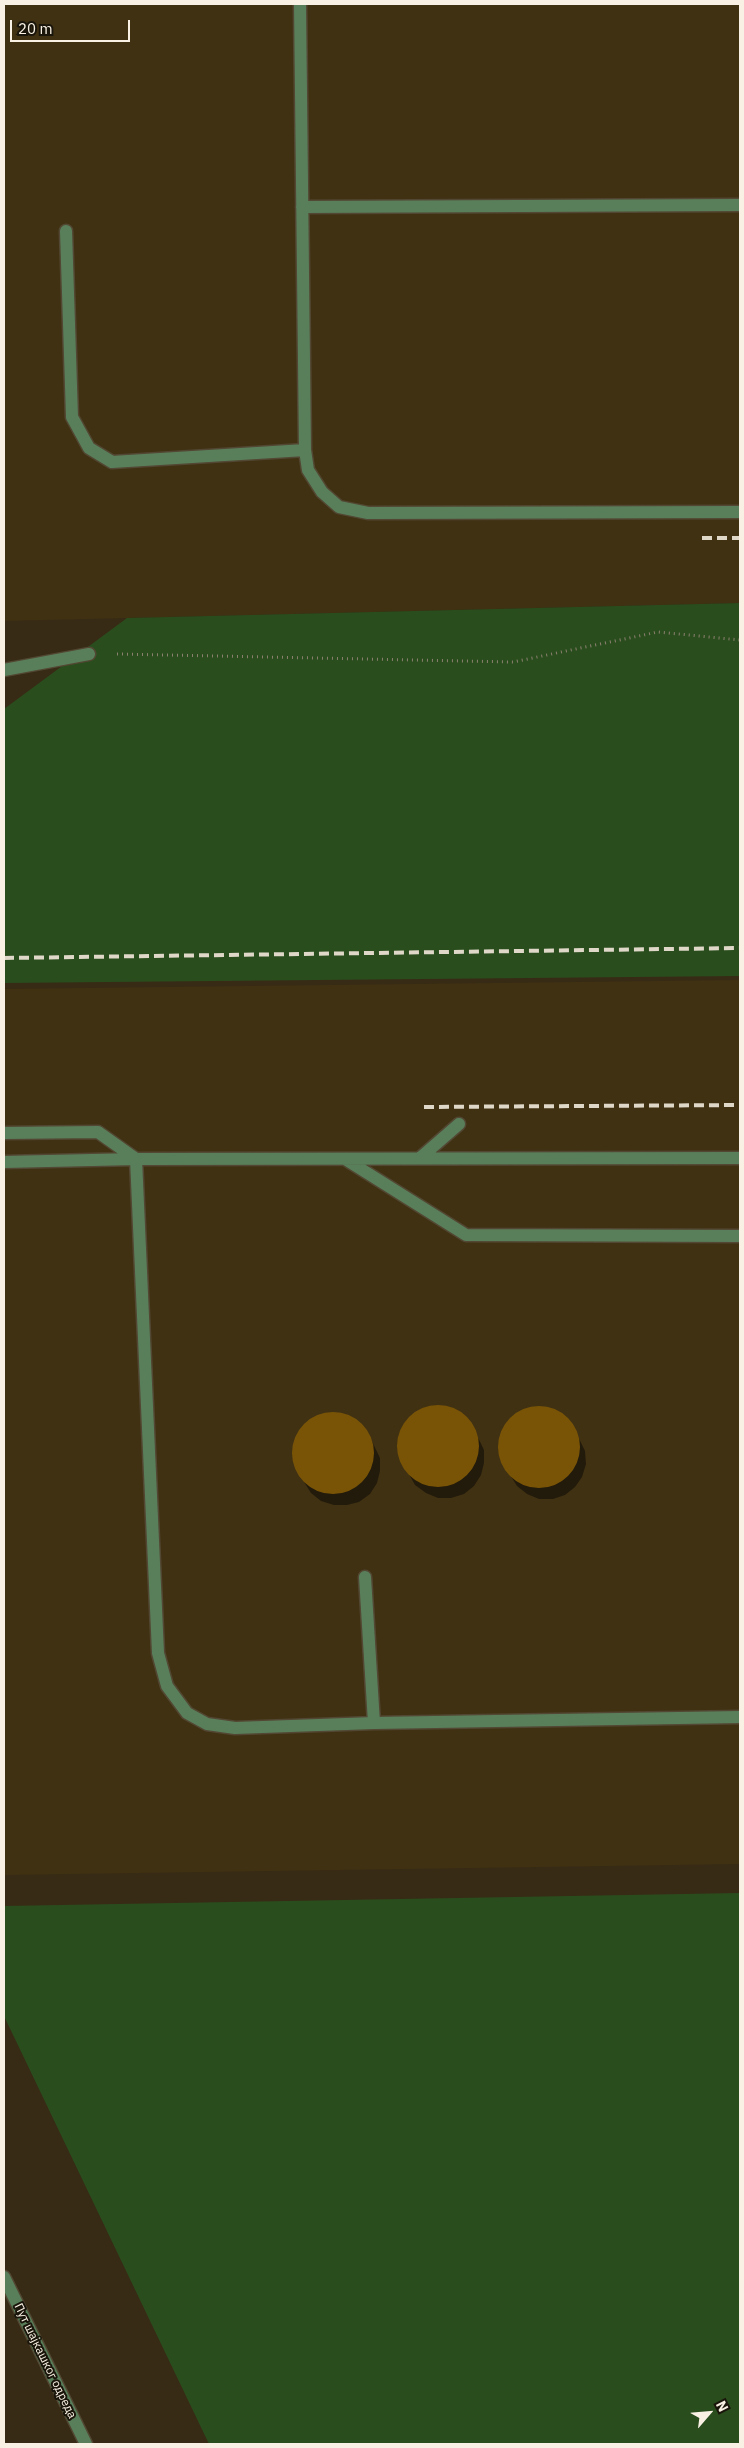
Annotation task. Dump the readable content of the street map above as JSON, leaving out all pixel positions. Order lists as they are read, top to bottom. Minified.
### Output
{"streets":{"street":["Пут шајкашког одреда"]},"scale_bar":"20 m","north":"top right"}
